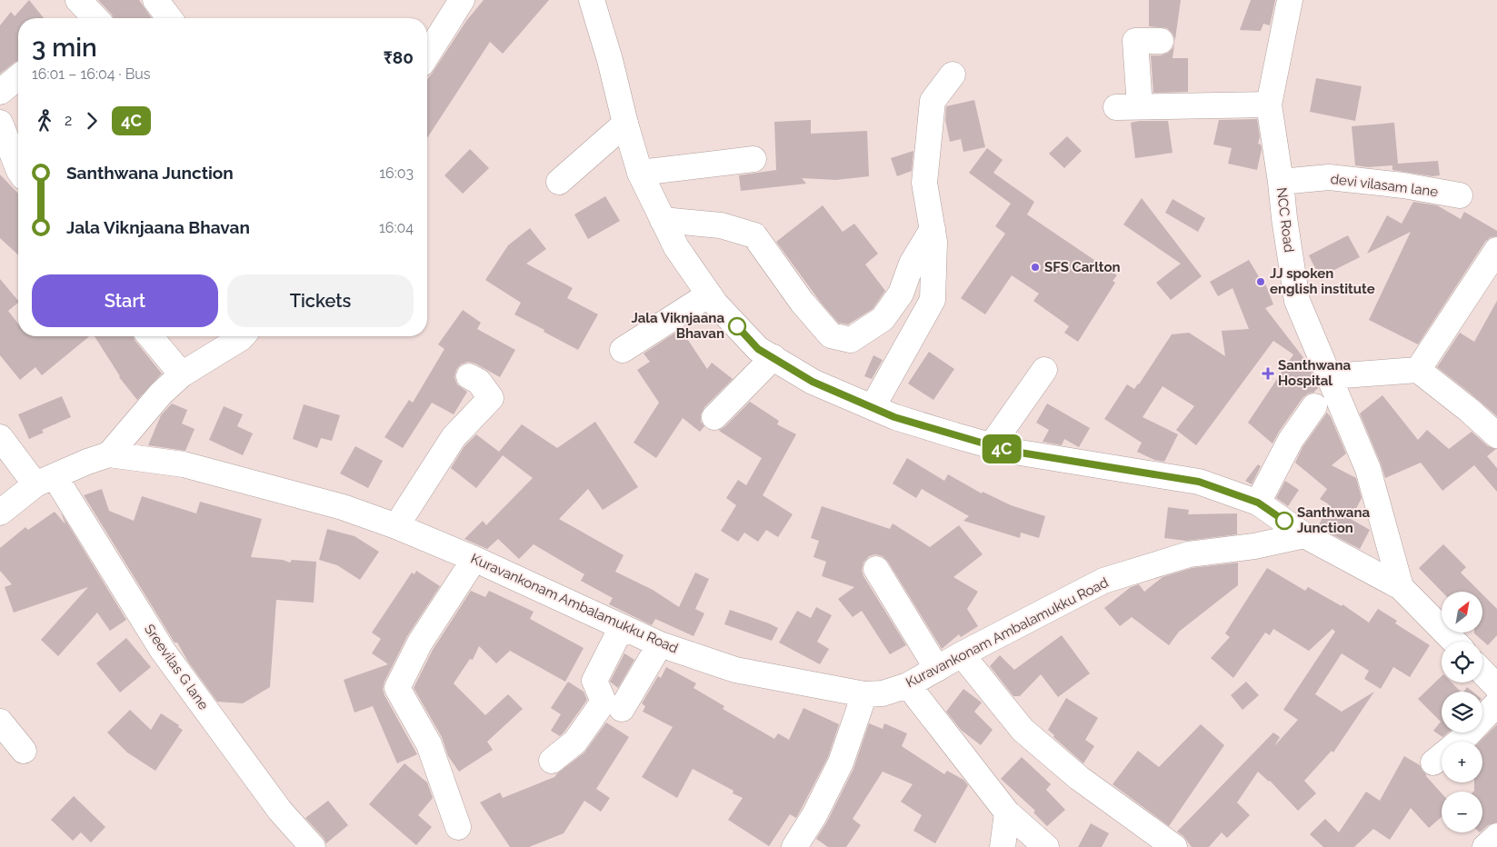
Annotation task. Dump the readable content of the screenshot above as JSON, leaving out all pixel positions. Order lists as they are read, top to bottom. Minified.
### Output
{"streets":{"street":["devi vilasam lane","NCC Road","Kuravankonam Ambalamukku Road","Sreevilas G lane"]},"crossings":[["devi vilasam lane","NCC Road"],["Kuravankonam Ambalamukku Road","Sreevilas G lane"]],"places":{"other":["SFS Carlton","JJ spoken english institute","Jala Viknjaana Bhavan","Santhwana Junction"],"health":["Santhwana Hospital"]},"lines":["bus line 4C"],"north":"top right","page":{"on_map":"4C","heading":["3 min","16:01 – 16:04 · Bus","₹80"],"legs":["2","4C"],"list":[{"name":"Santhwana Junction","value":"16:03"},{"name":"Jala Viknjaana Bhavan","value":"16:04"}],"buttons":["Start","Tickets"],"map_buttons":["+","−"]}}
